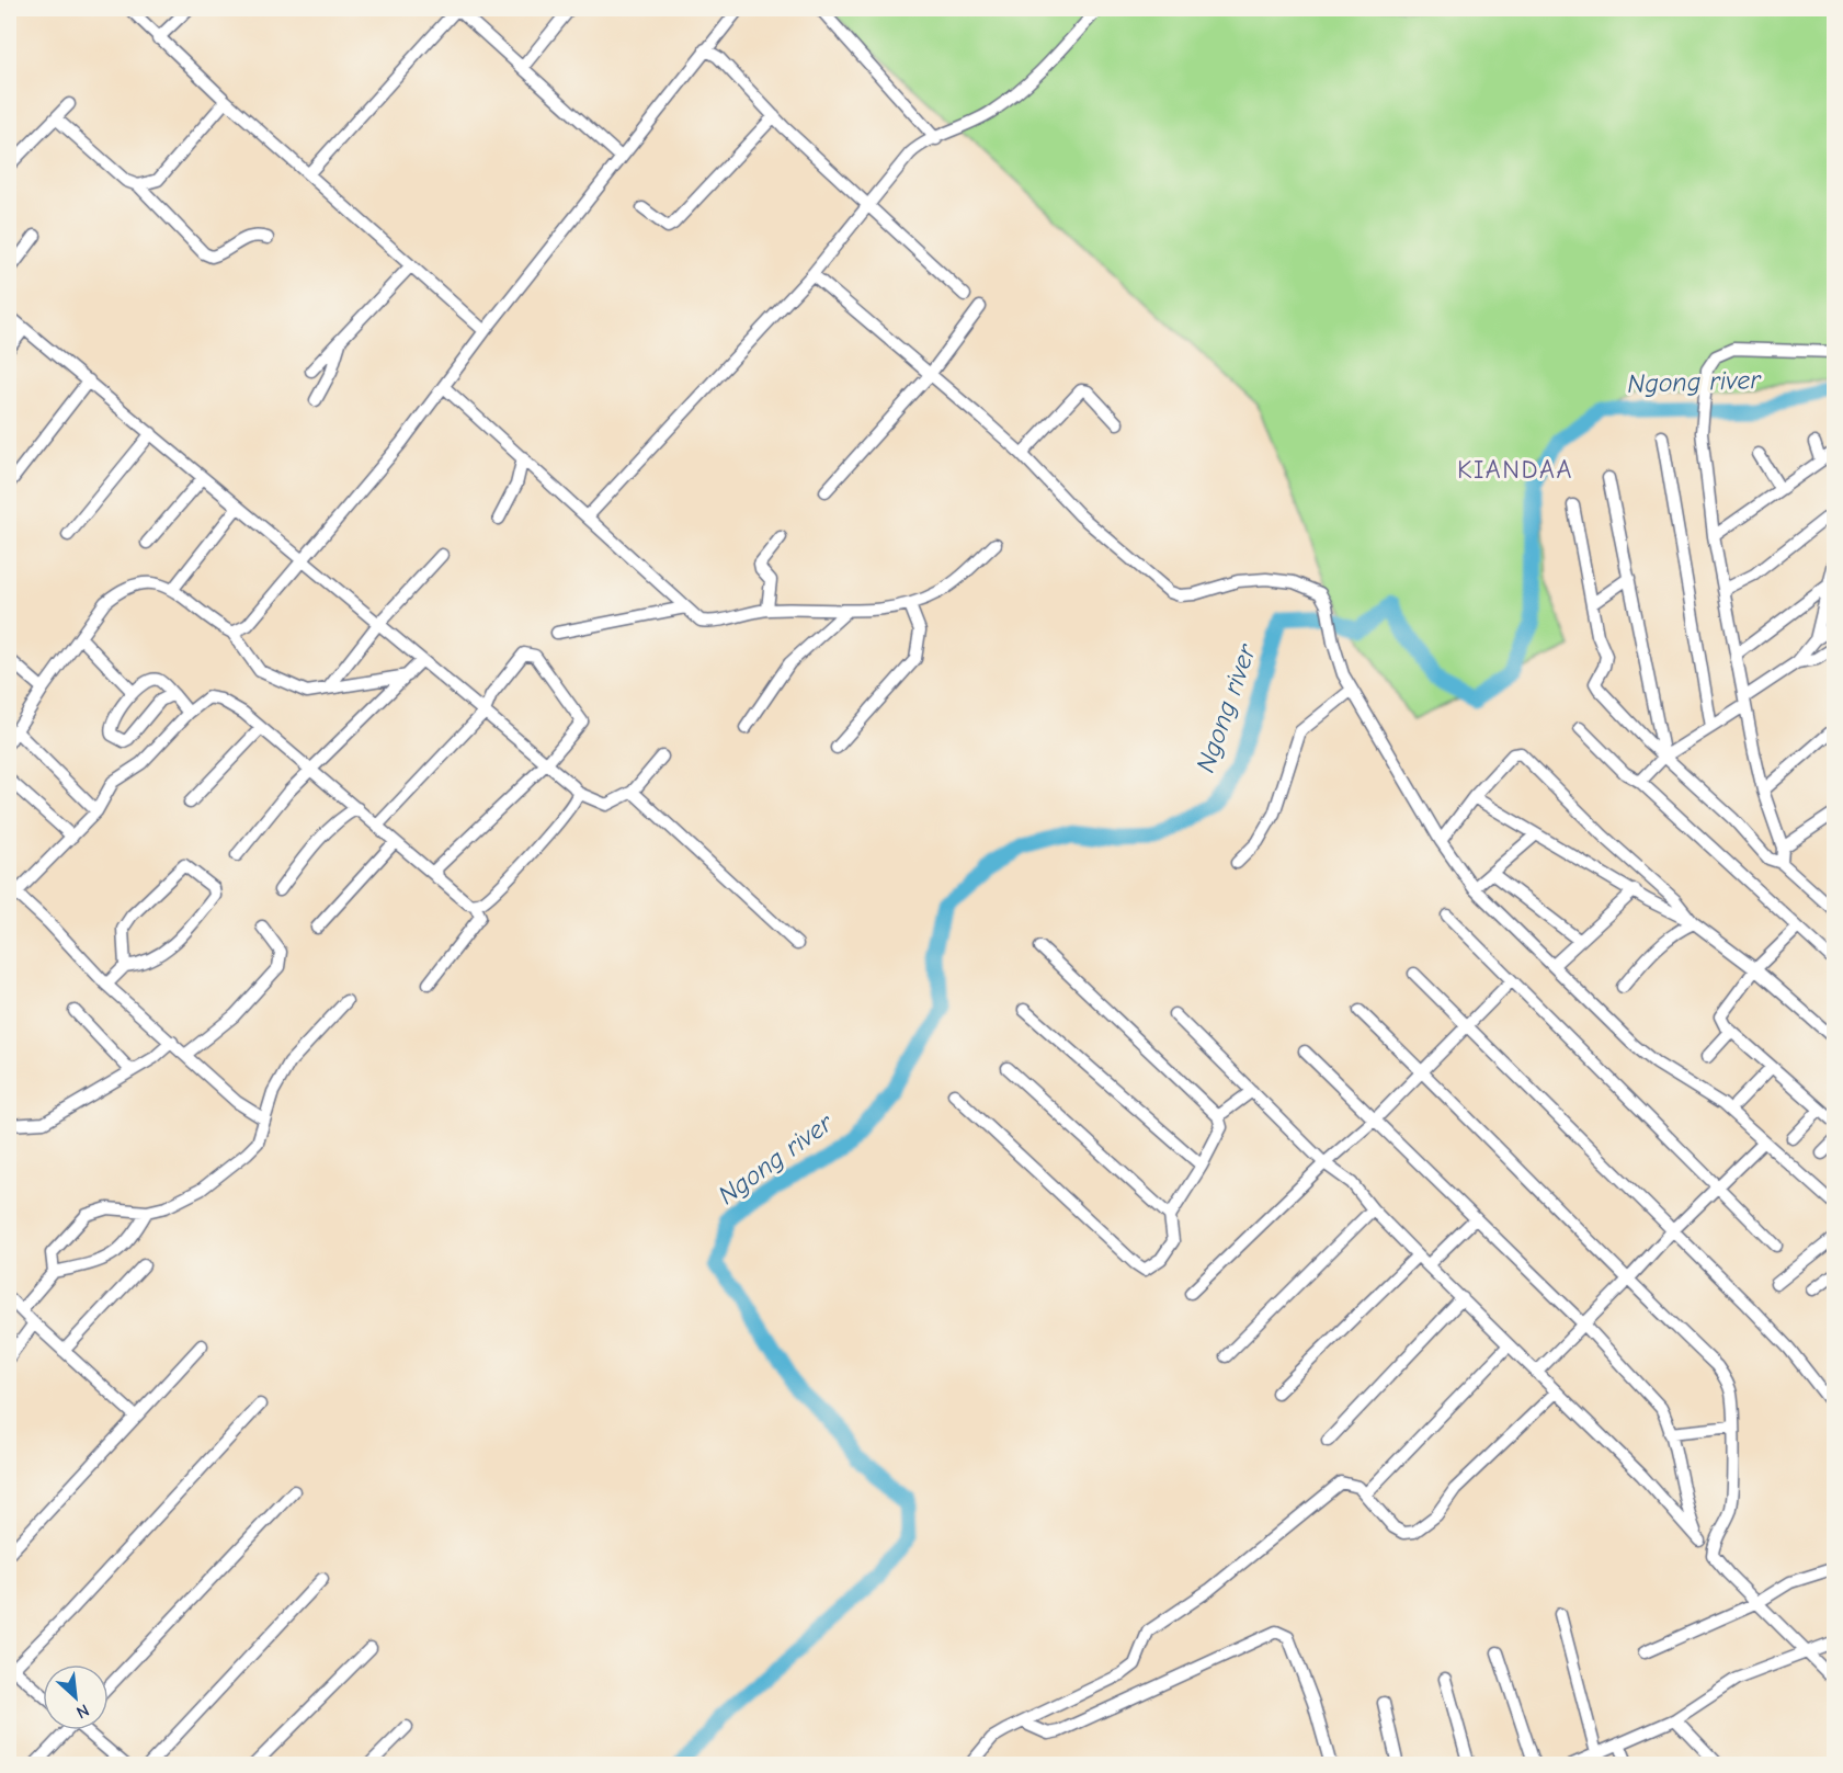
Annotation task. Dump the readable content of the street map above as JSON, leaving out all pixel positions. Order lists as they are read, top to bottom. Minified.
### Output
{"districts":["KIANDAA"],"water":["Ngong river"],"north":"bottom right"}
